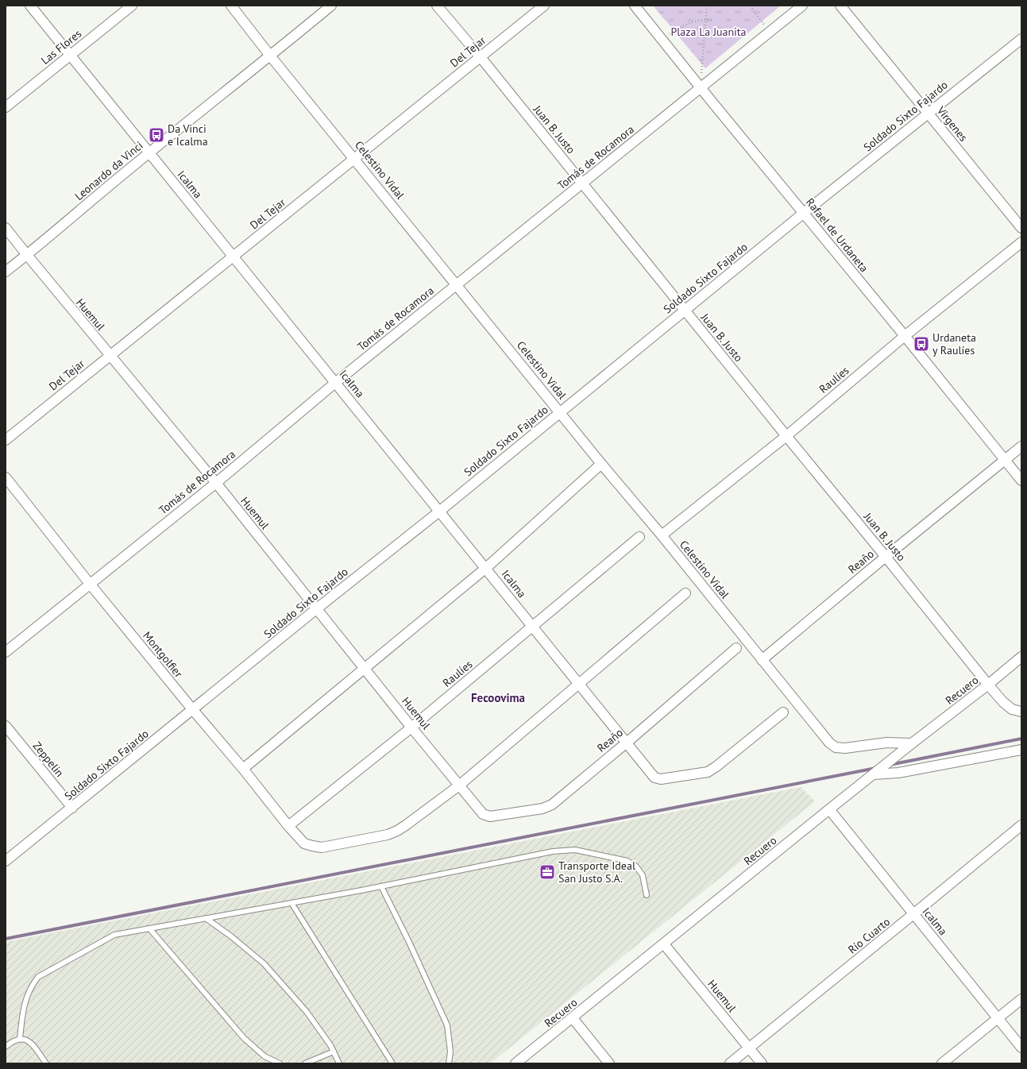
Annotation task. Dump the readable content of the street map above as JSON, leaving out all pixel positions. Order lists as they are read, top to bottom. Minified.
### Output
{"streets":{"street":["Las Flores","Del Tejar","Soldado Sixto Fajardo","Vírgenes","Juan B. Justo","Tomás de Rocamora","Celestino Vidal","Leonardo da Vinci","Icalma","Rafael de Urdaneta","Huemul","Raulíes","Reaño","Montgolfier","Recuero","Zeppelin","Río Cuarto"]},"crossings":[["Las Flores","Icalma"],["Del Tejar","Juan B. Justo"],["Del Tejar","Celestino Vidal"],["Del Tejar","Icalma"],["Del Tejar","Huemul"],["Soldado Sixto Fajardo","Vírgenes"],["Soldado Sixto Fajardo","Juan B. Justo"],["Soldado Sixto Fajardo","Celestino Vidal"],["Soldado Sixto Fajardo","Icalma"],["Soldado Sixto Fajardo","Rafael de Urdaneta"],["Soldado Sixto Fajardo","Huemul"],["Soldado Sixto Fajardo","Montgolfier"],["Soldado Sixto Fajardo","Zeppelin"],["Juan B. Justo","Tomás de Rocamora"],["Juan B. Justo","Raulíes"],["Juan B. Justo","Reaño"],["Juan B. Justo","Recuero"],["Tomás de Rocamora","Celestino Vidal"],["Tomás de Rocamora","Icalma"],["Tomás de Rocamora","Rafael de Urdaneta"],["Tomás de Rocamora","Huemul"],["Tomás de Rocamora","Montgolfier"],["Celestino Vidal","Leonardo da Vinci"],["Celestino Vidal","Raulíes"],["Celestino Vidal","Reaño"],["Celestino Vidal","Recuero"],["Leonardo da Vinci","Icalma"],["Leonardo da Vinci","Huemul"],["Icalma","Raulíes"],["Icalma","Reaño"],["Icalma","Recuero"],["Icalma","Río Cuarto"],["Rafael de Urdaneta","Raulíes"],["Rafael de Urdaneta","Reaño"],["Huemul","Raulíes"],["Huemul","Reaño"],["Huemul","Montgolfier"],["Huemul","Recuero"],["Huemul","Río Cuarto"],["Raulíes","Montgolfier"]],"districts":["Fecoovima"],"parks":["Plaza La Juanita"],"places":{"bus stop":["Da Vinci e Icalma","Urdaneta y Raulíes"],"office":["Transporte Ideal San Justo S.A."]}}
